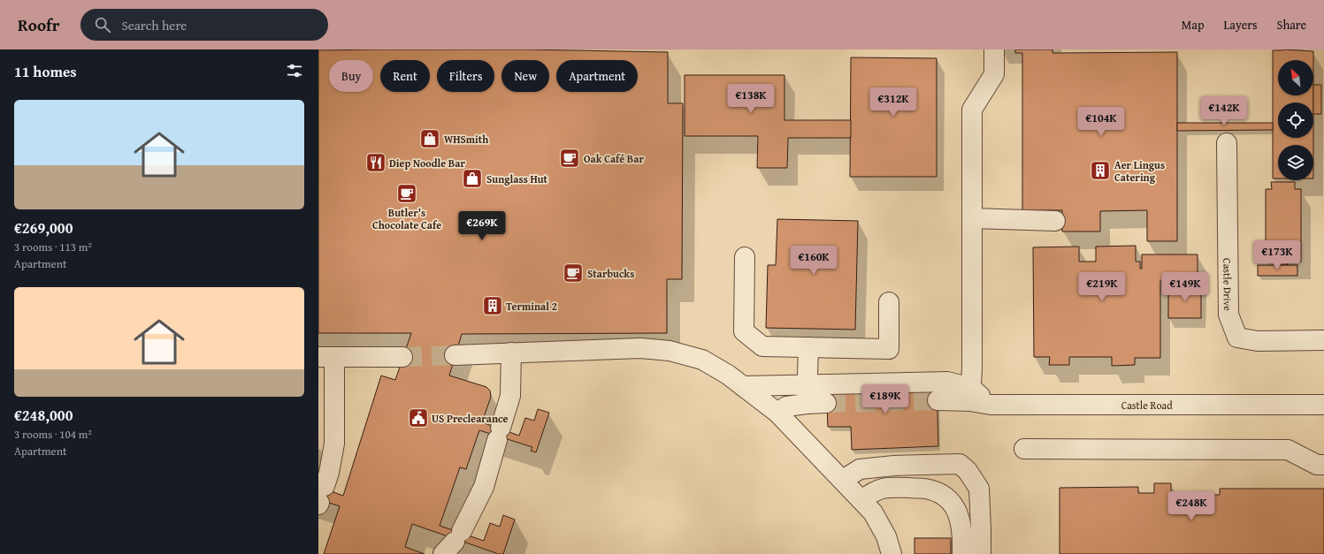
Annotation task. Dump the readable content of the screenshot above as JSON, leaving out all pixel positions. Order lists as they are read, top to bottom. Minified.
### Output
{"streets":{"lane":["Castle Drive","Castle Road"]},"places":{"shop":["WHSmith","Sunglass Hut"],"cafe":["Oak Café Bar","Butler's Chocolate Cafe","Starbucks"],"restaurant":["Diep Noodle Bar"],"building":["Aer Lingus Catering","Terminal 2"],"public building":["US Preclearance"]},"north":"top left","page":{"header":"Roofr","search":"Search here","nav":["Map","Layers","Share"],"heading":"11 homes","chip":["Buy","Rent","Filters","New","Apartment"],"price":["€138K","€312K","€142K","€104K","€269K","€173K","€160K","€219K","€149K","€189K","€248K"],"list":[{"name":"€269,000","note":"3 rooms · 113 m² · Apartment"},{"name":"€248,000","note":"3 rooms · 104 m² · Apartment"}]}}
